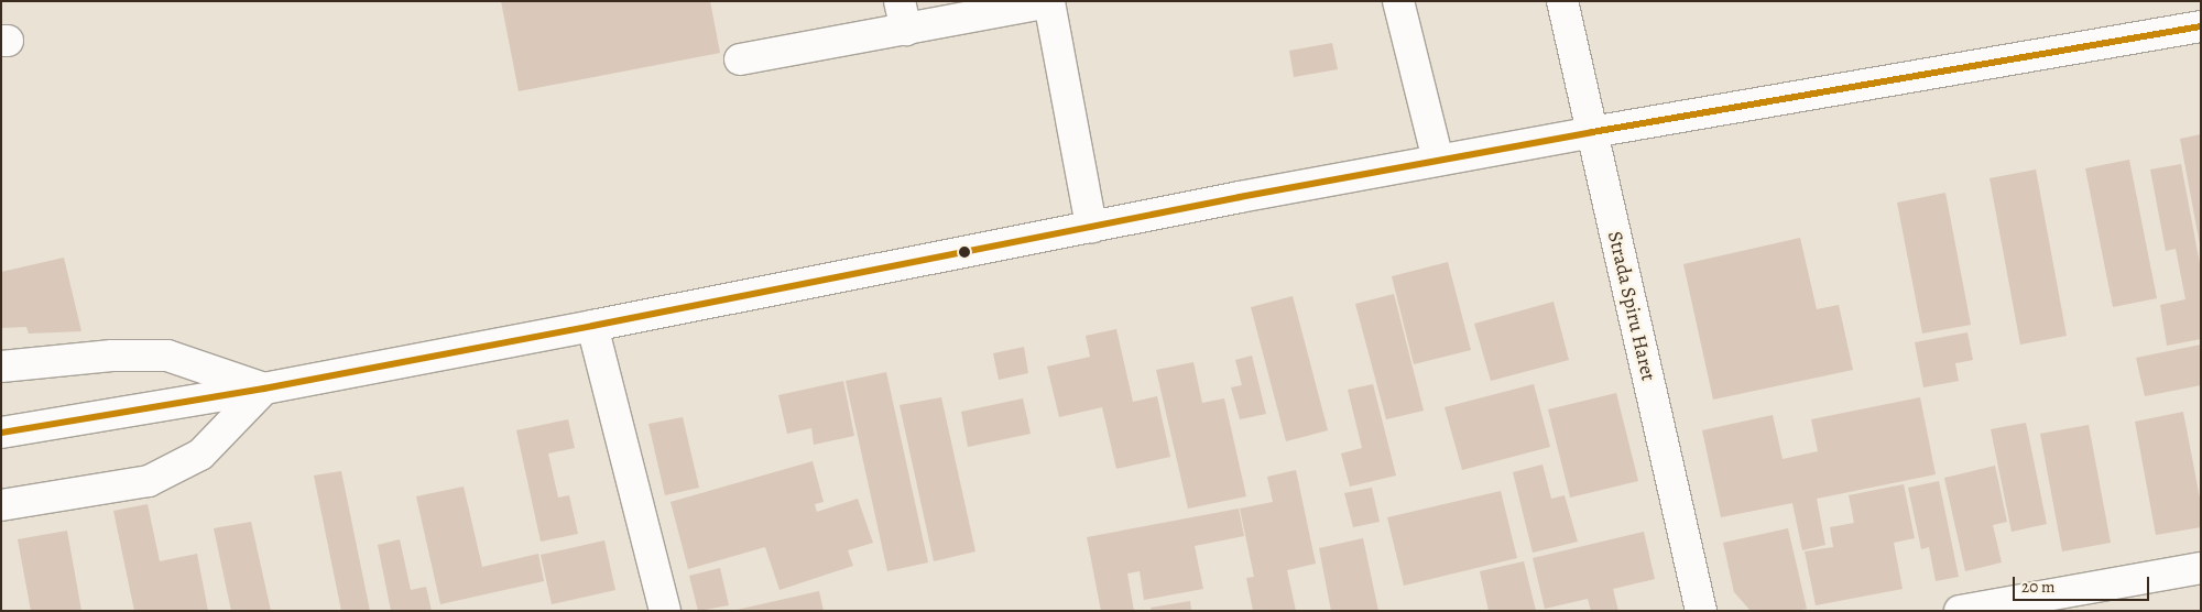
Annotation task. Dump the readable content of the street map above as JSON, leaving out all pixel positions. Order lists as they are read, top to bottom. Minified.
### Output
{"streets":{"main road":["Strada Spiru Haret"]},"scale_bar":"20 m"}
